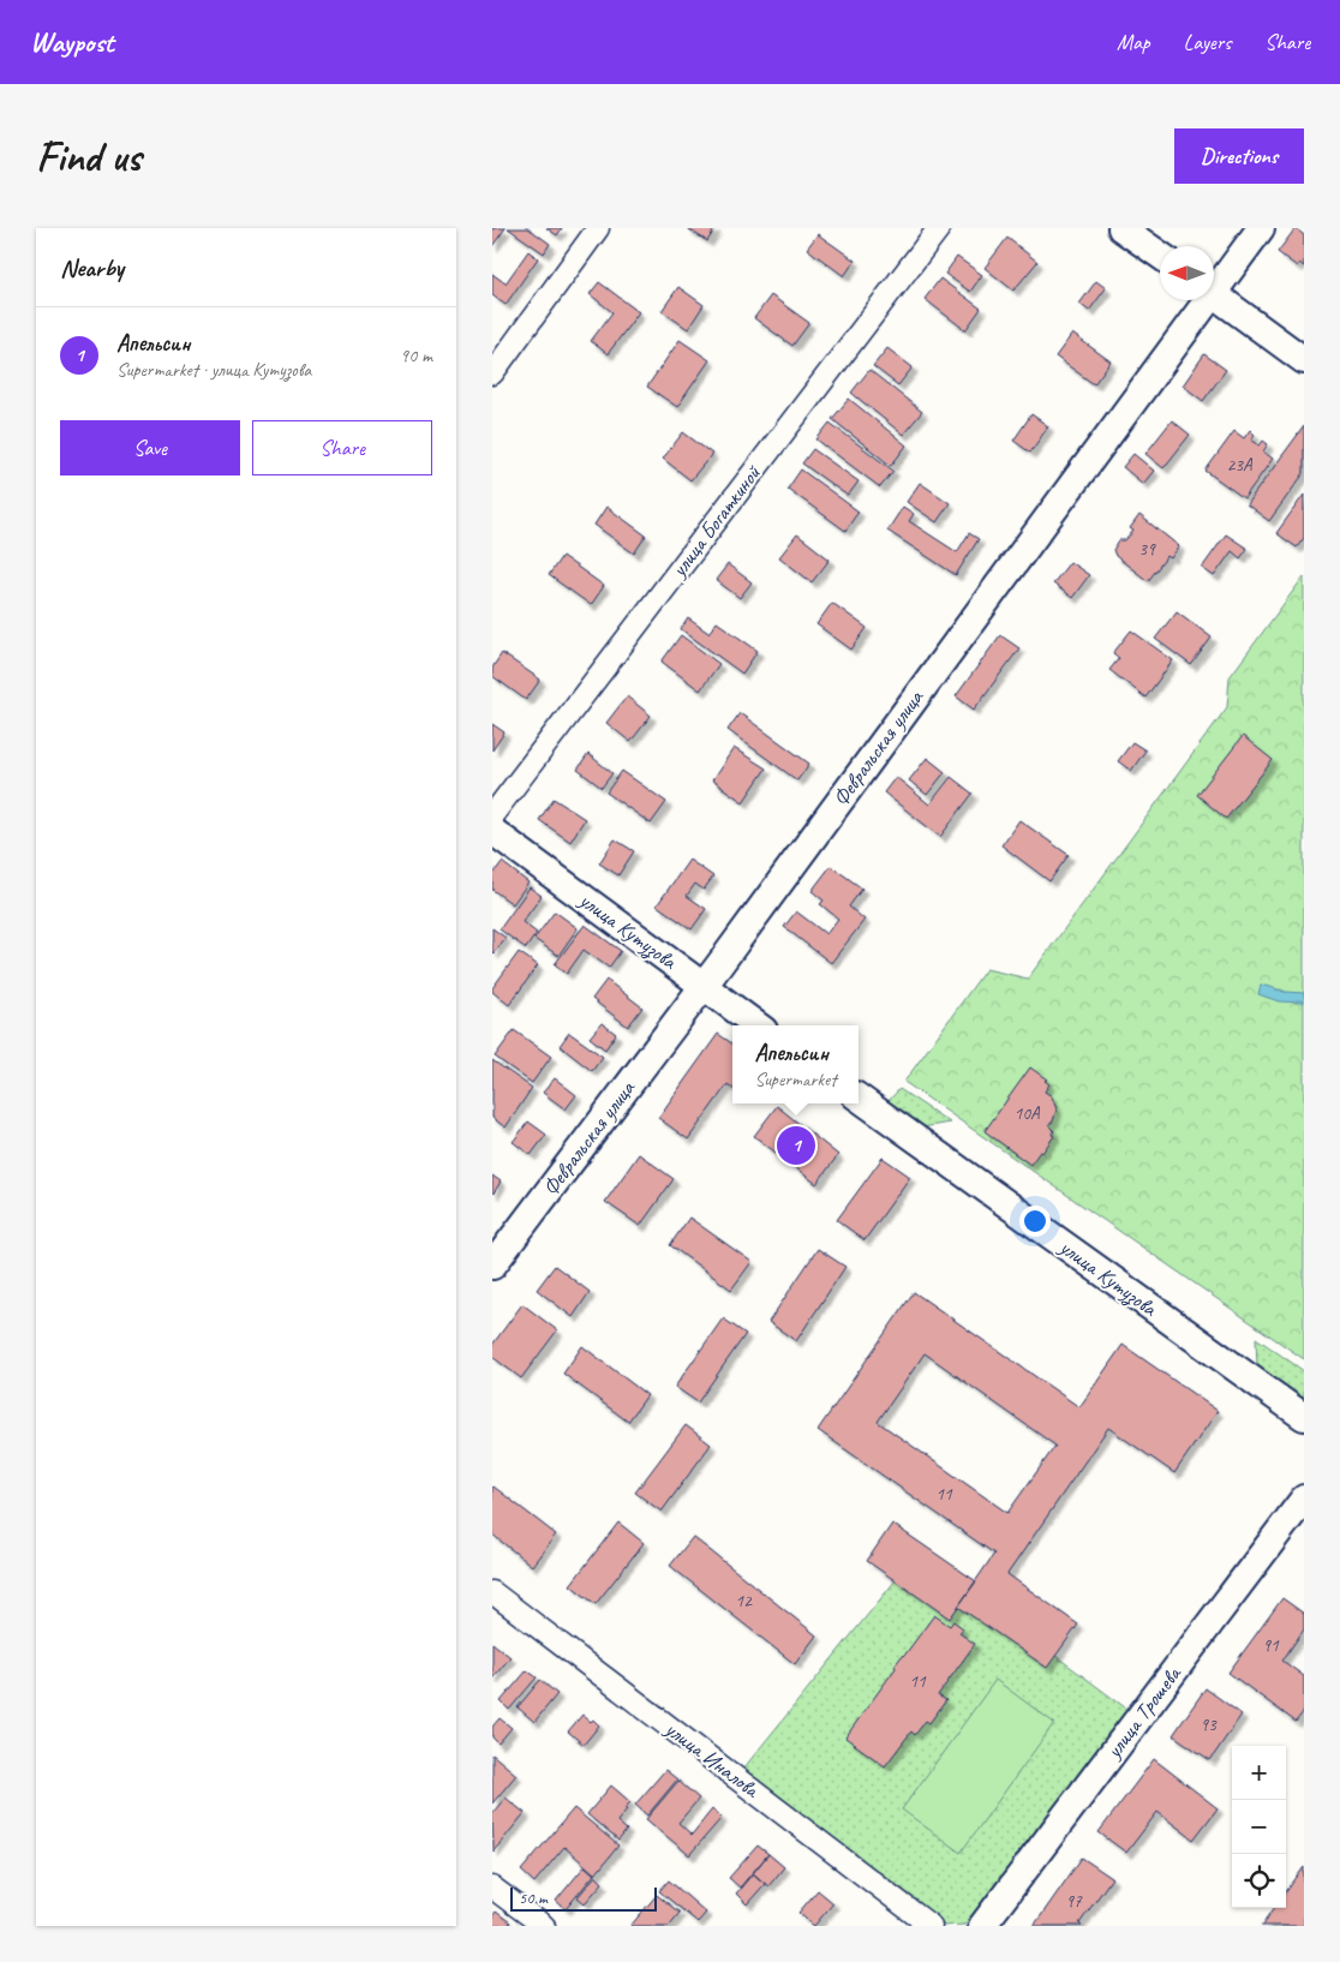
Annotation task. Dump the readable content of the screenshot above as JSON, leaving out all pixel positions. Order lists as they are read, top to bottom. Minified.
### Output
{"streets":{"street":["улица Богаткиной","Февральская улица","улица Кутузова","улица Трошева","улица Иналова"]},"crossings":[["Февральская улица","улица Кутузова"]],"house_numbers":["23А","39","10А","11","12","91","11","93","97"],"scale_bar":"50 m","north":"left","page":{"header":"Waypost","nav":["Map","Layers","Share"],"buttons":["Directions",["Save","Share"]],"title":"Find us","heading":"Nearby","list":[{"mark":"1","name":"Апельсин","note":"Supermarket · улица Кутузова","value":"90 m"}],"popup":["Апельсин","Supermarket"],"pins":"1","map_buttons":["+","−"],"scale":"50 m"}}
